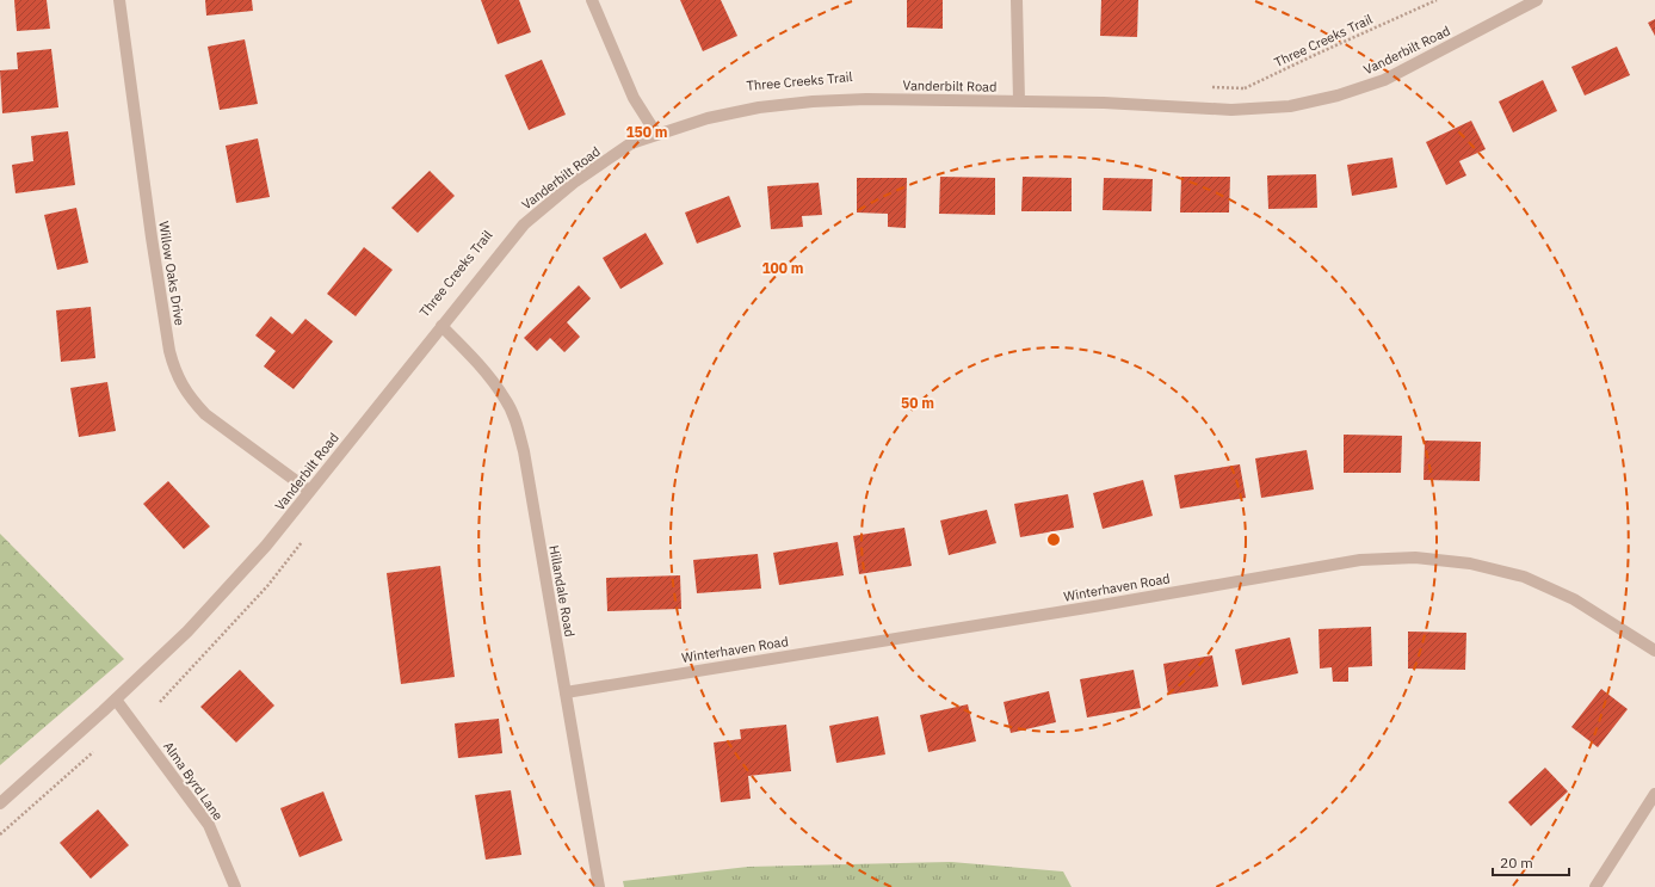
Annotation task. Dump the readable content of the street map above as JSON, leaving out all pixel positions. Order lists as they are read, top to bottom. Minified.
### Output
{"streets":{"street":["Vanderbilt Road","Willow Oaks Drive","Winterhaven Road","Hillandale Road","Alma Byrd Lane"],"path":["Three Creeks Trail"]},"crossings":[["Vanderbilt Road","Willow Oaks Drive"],["Vanderbilt Road","Hillandale Road"],["Vanderbilt Road","Alma Byrd Lane"],["Winterhaven Road","Hillandale Road"]],"scale_bar":"20 m","rings":["150 m","100 m","50 m"]}
